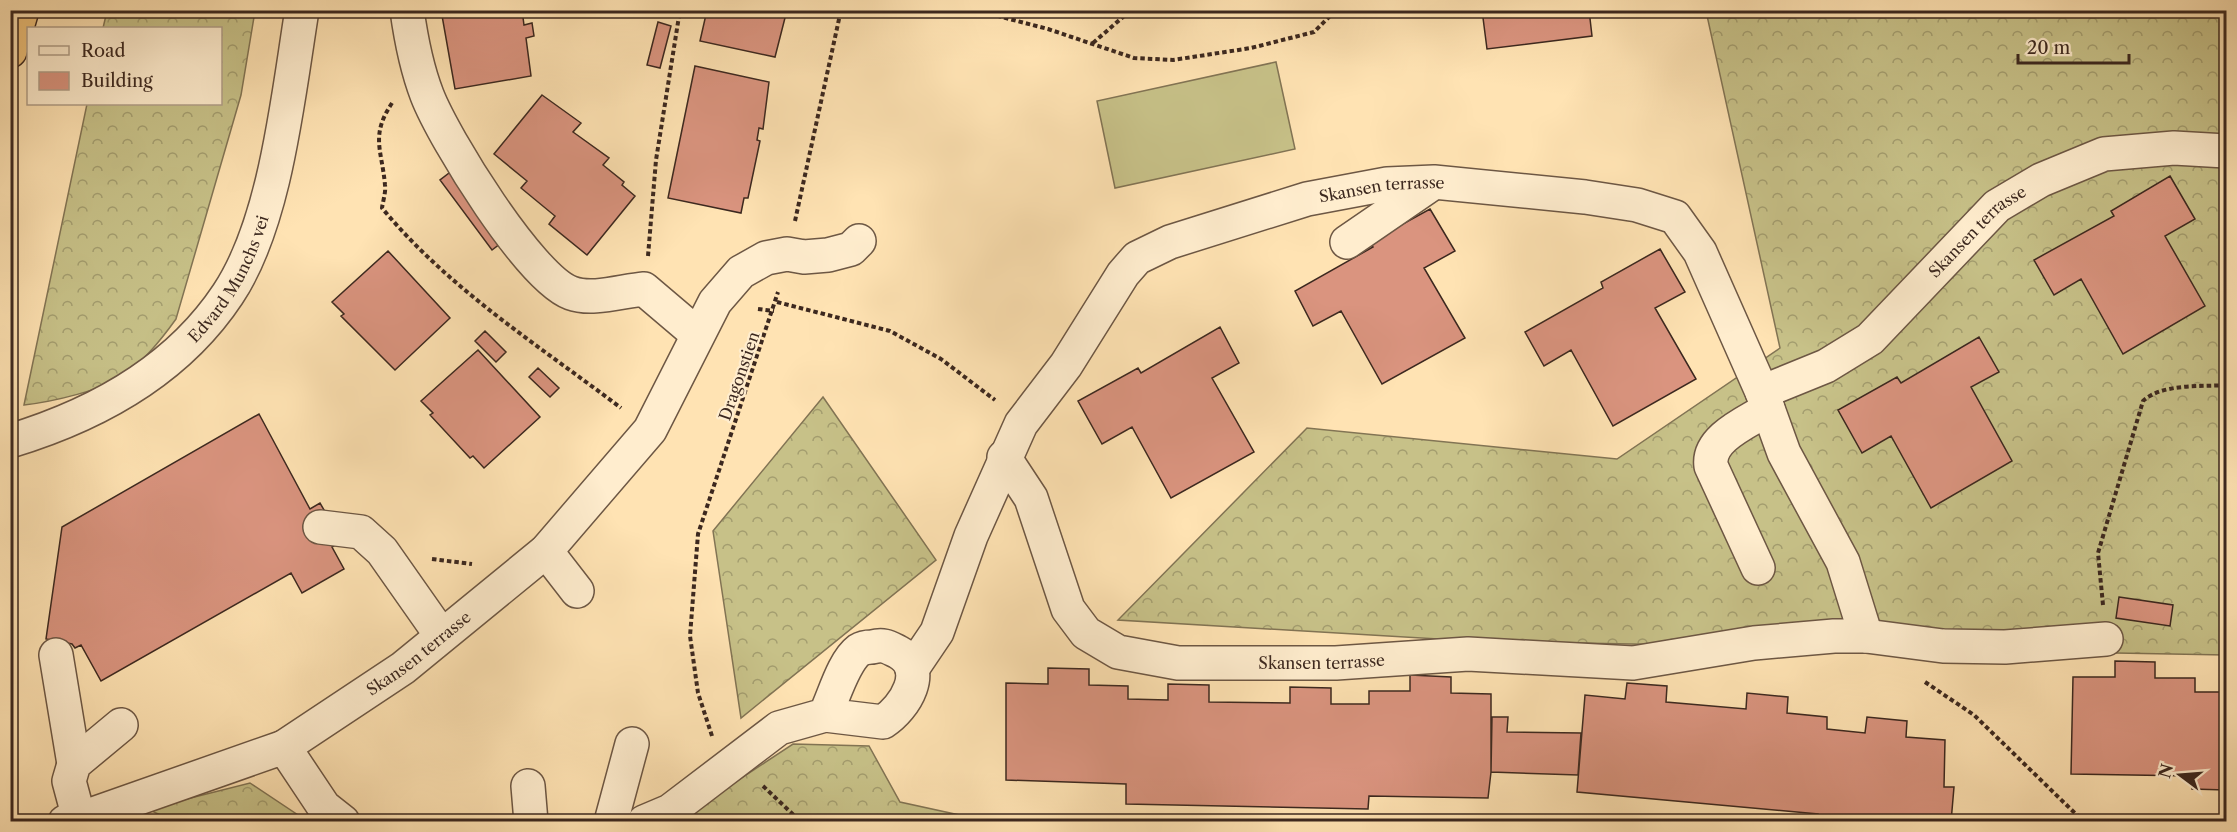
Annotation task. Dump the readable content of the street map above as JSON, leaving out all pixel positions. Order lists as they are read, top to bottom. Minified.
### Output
{"streets":{"street":["Skansen terrasse","Edvard Munchs vei"],"path":["Dragonstien"]},"legend":["Road","Building"],"scale_bar":"20 m","north":"left"}
